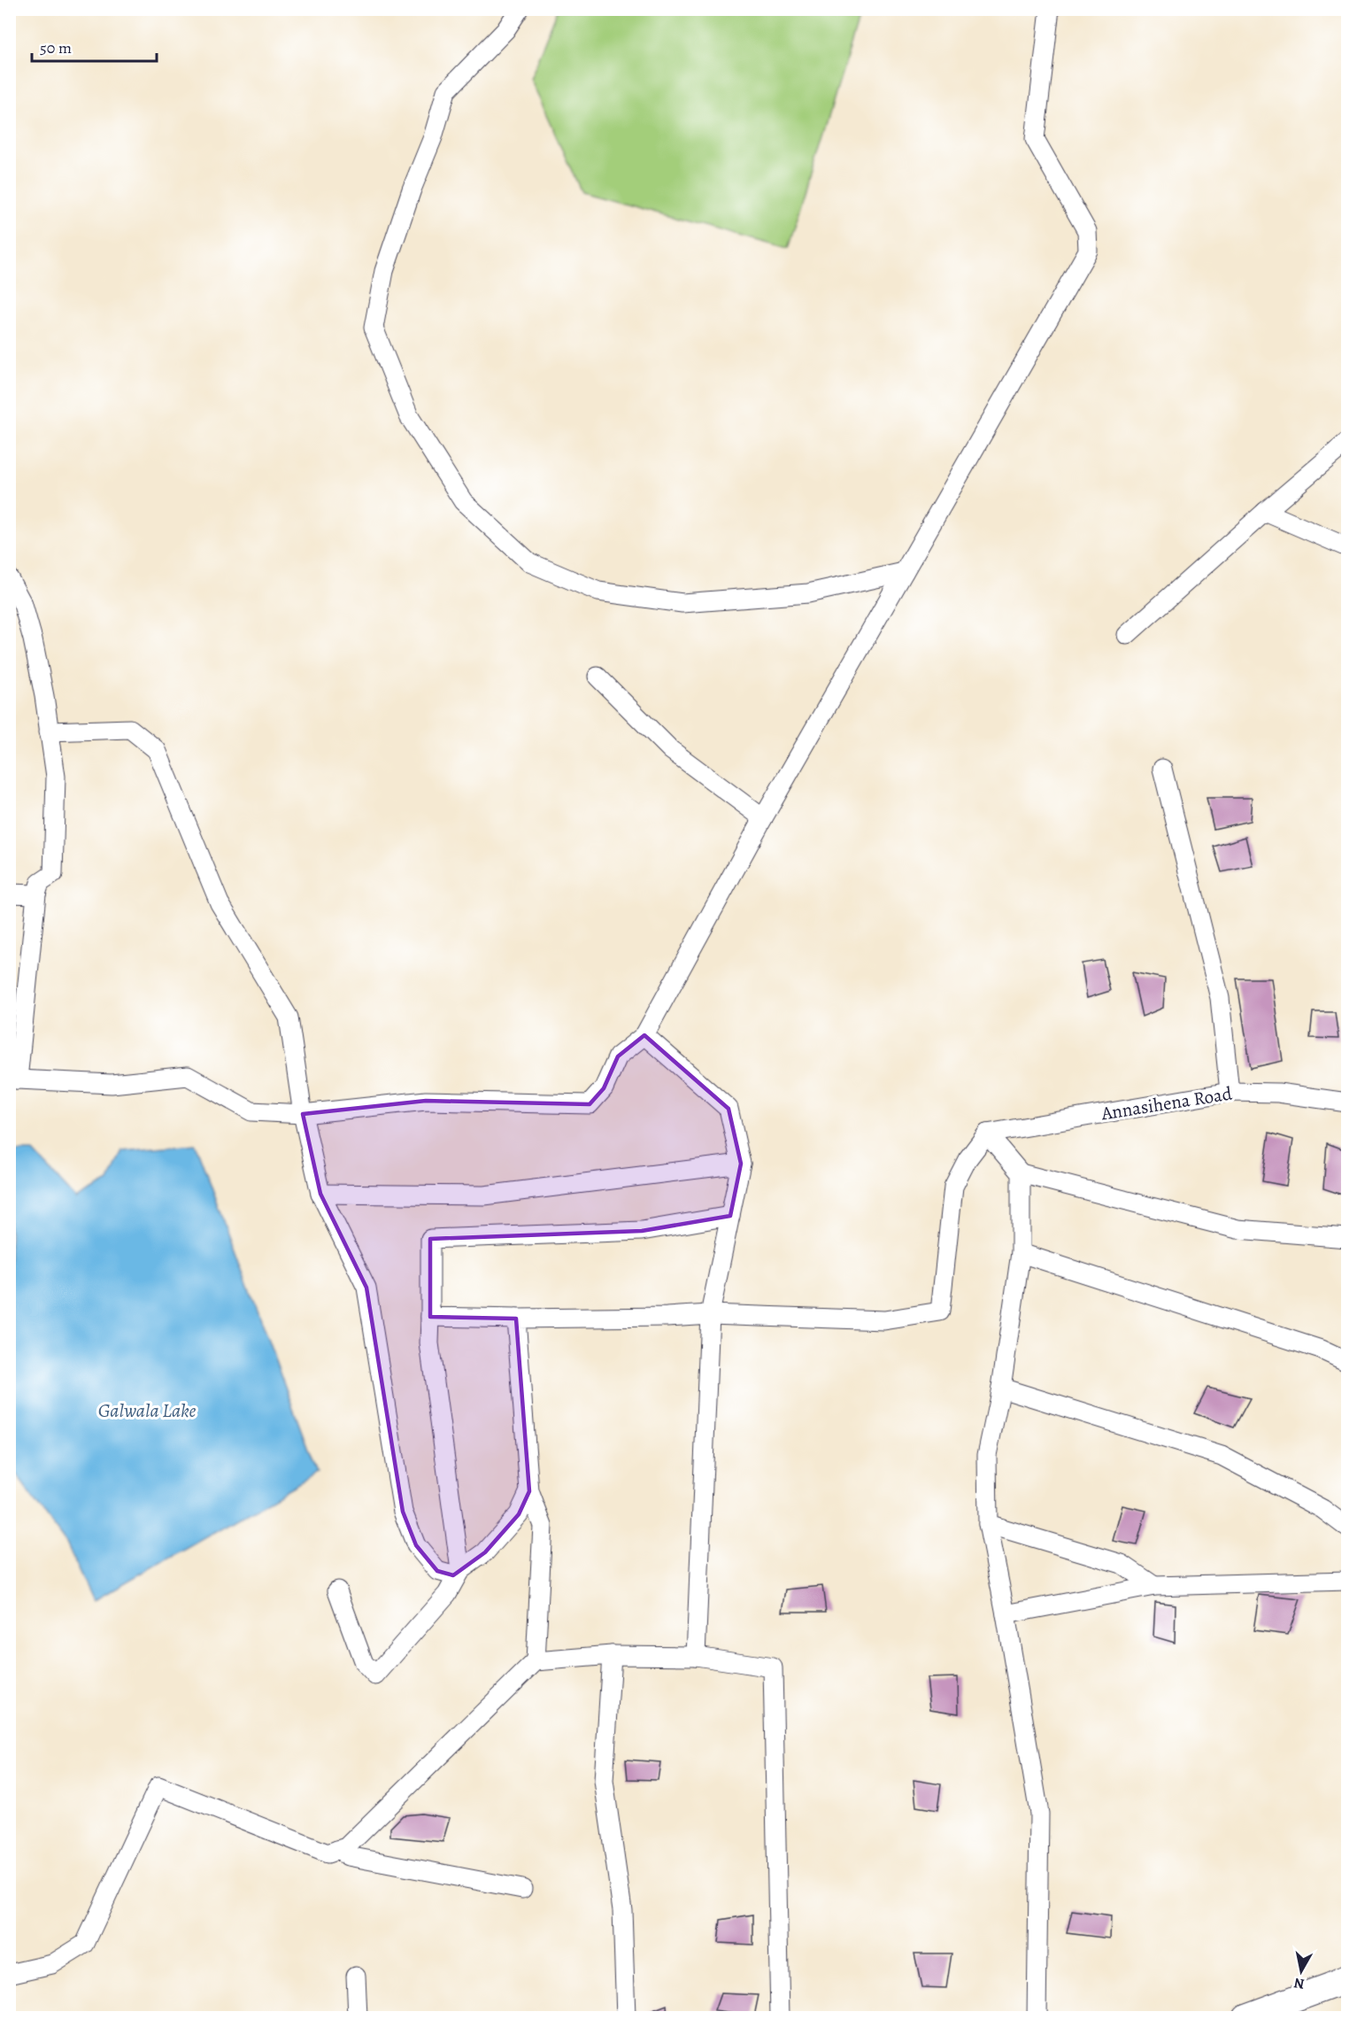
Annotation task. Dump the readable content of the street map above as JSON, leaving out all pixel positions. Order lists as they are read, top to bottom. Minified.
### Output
{"streets":{"street":["Annasihena Road"]},"water":["Galwala Lake"],"scale_bar":"50 m","north":"bottom"}
